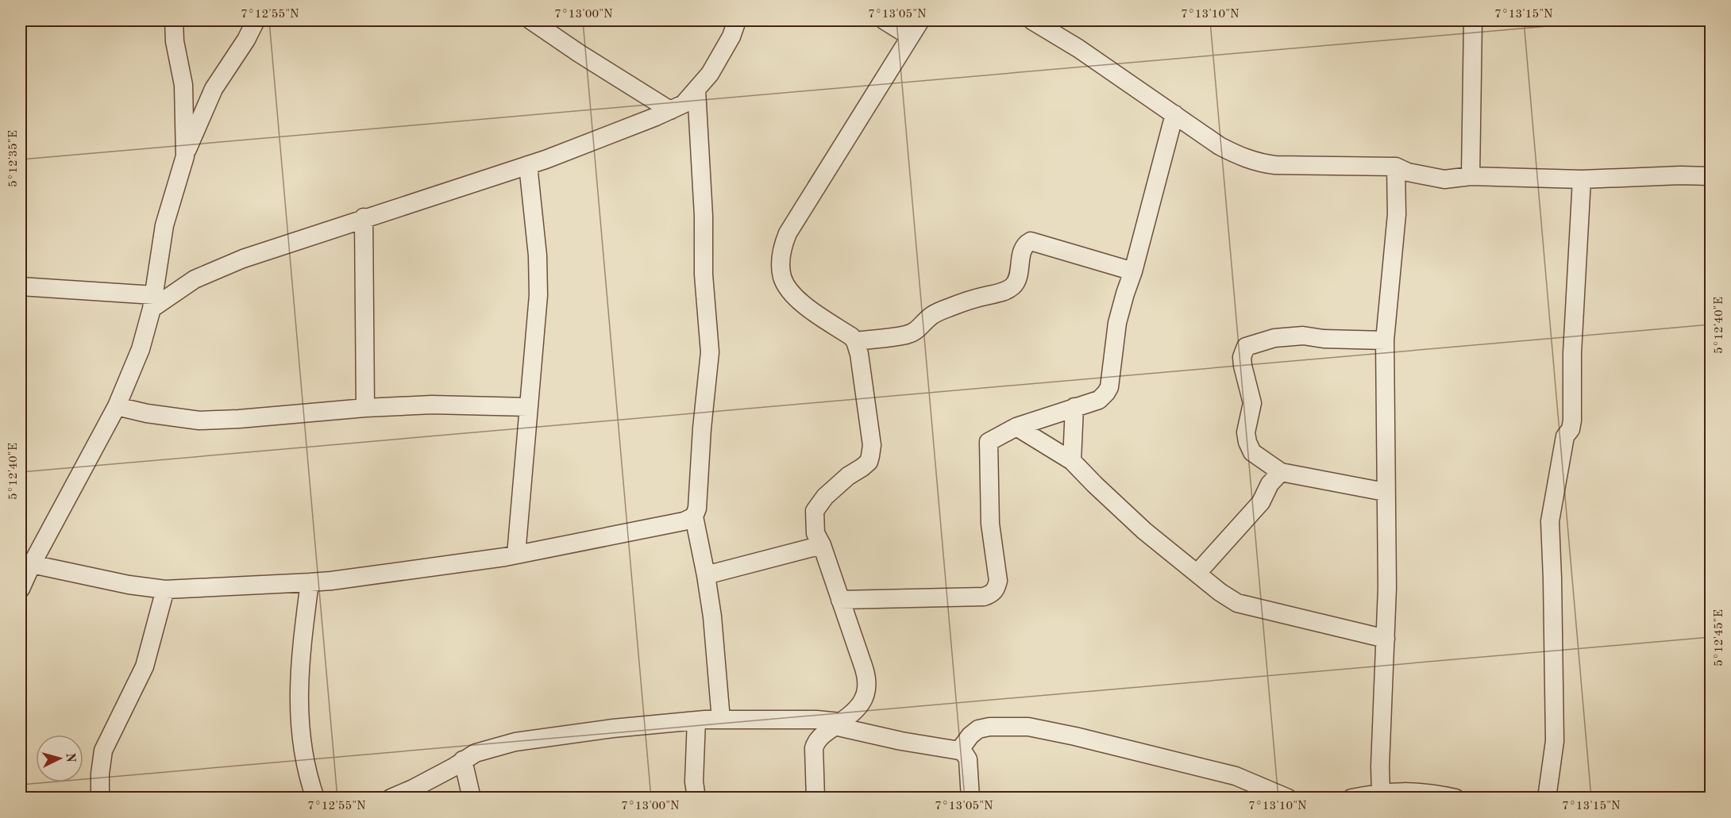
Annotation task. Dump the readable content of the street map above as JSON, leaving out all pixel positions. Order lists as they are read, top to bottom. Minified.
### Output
{"north":"right","coordinates":["7°12'55\"N","7°13'00\"N","7°13'05\"N","7°13'10\"N","7°13'15\"N","5°12'35\"E","5°12'40\"E","5°12'45\"E"]}
